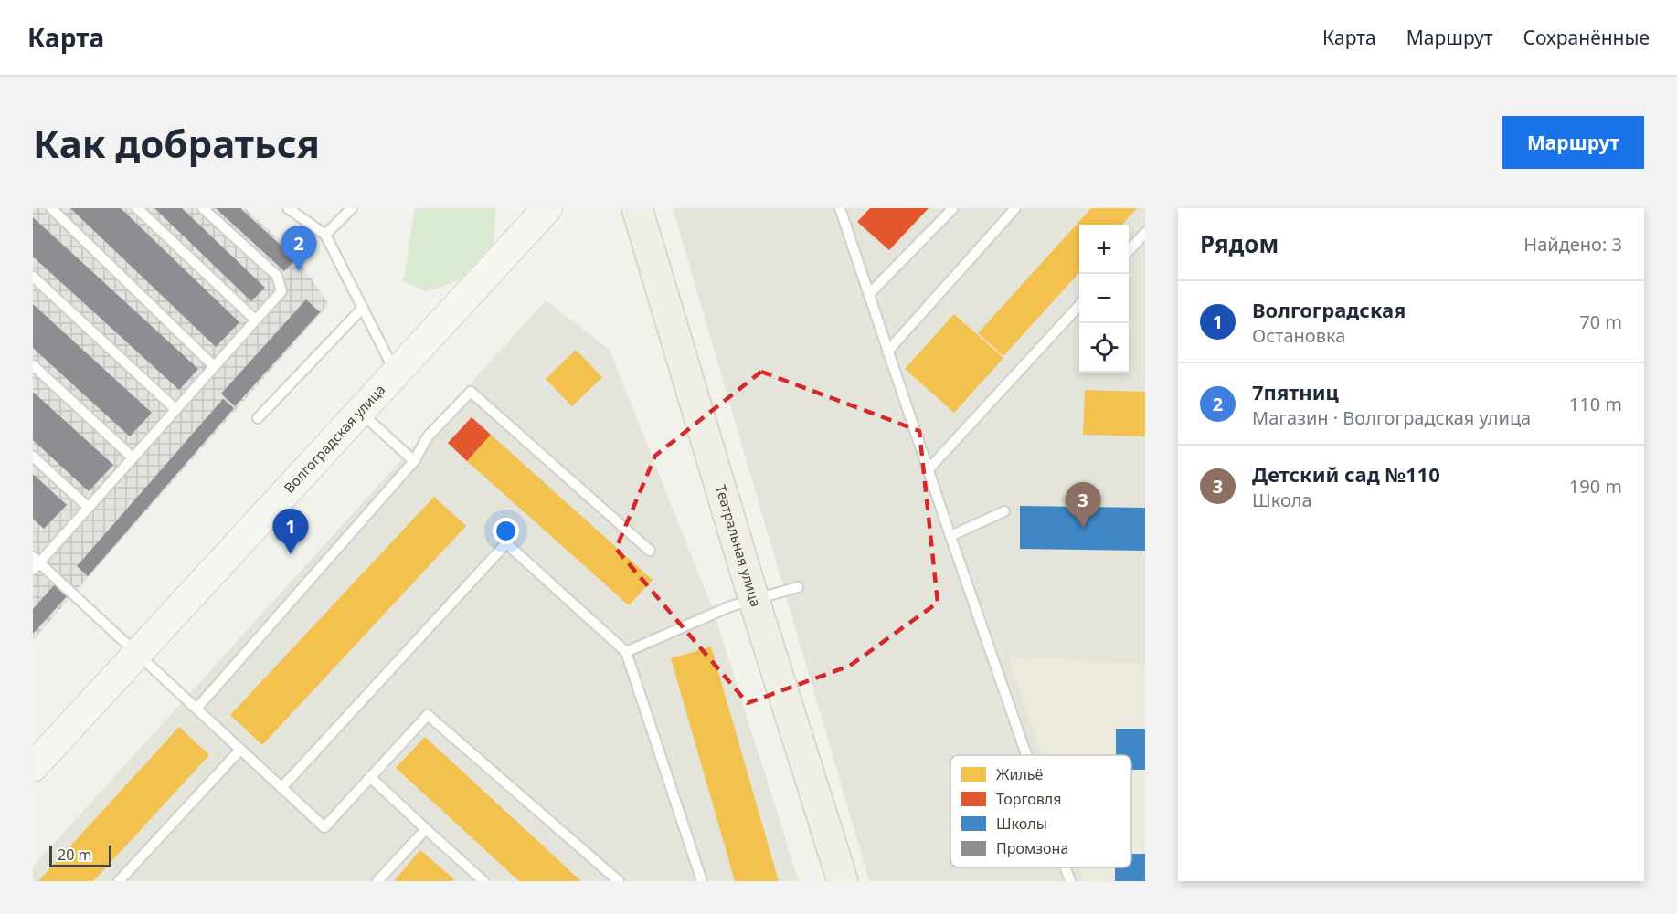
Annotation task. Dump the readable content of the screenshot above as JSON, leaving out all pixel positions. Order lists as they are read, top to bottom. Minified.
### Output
{"streets":{"main road":["Волгоградская улица","Театральная улица"]},"legend":["Жильё","Торговля","Школы","Промзона"],"scale_bar":"20 m","page":{"header":"Карта","nav":["Карта","Маршрут","Сохранённые"],"buttons":"Маршрут","title":"Как добраться","heading":["Рядом","Найдено: 3"],"map_buttons":["+","−"],"pins":["2","3","1"],"list":[{"mark":"1","name":"Волгоградская","note":"Остановка","value":"70 m"},{"mark":"2","name":"7пятниц","note":"Магазин · Волгоградская улица","value":"110 m"},{"mark":"3","name":"Детский сад №110","note":"Школа","value":"190 m"}],"scale":"20 m"}}
